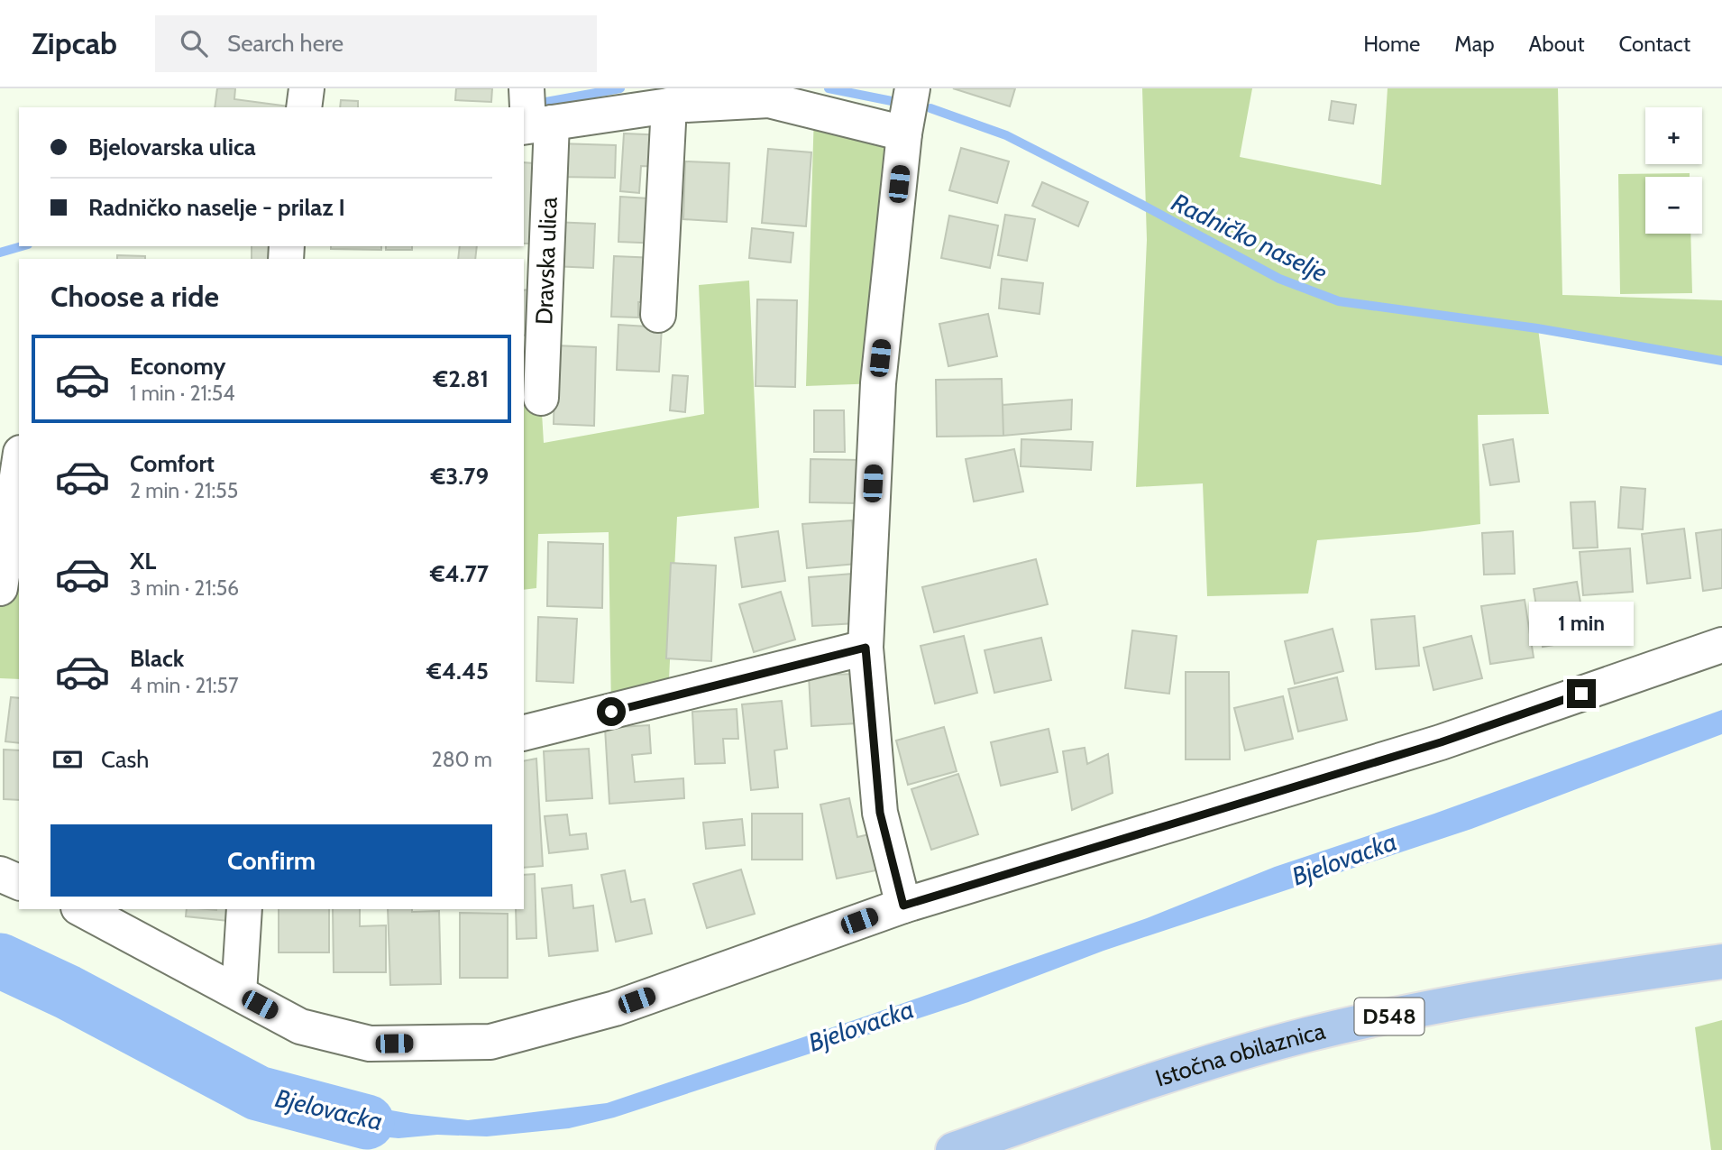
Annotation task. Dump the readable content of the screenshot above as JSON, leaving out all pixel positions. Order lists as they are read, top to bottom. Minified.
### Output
{"streets":{"main road":["D548","Istočna obilaznica"],"street":["Dravska ulica"]},"water":["Radničko naselje","Bjelovacka"],"page":{"header":"Zipcab","search":"Search here","nav":["Home","Map","About","Contact"],"map_buttons":["+","−"],"banner":["Bjelovarska ulica","Radničko naselje - prilaz I"],"heading":"Choose a ride","list":[{"name":"Economy","note":"1 min · 21:54","value":"€2.81"},{"name":"Comfort","note":"2 min · 21:55","value":"€3.79"},{"name":"XL","note":"3 min · 21:56","value":"€4.77"},{"name":"Black","note":"4 min · 21:57","value":"€4.45"}],"bubble":"1 min","pay":["Cash","280 m"],"buttons":"Confirm"}}
